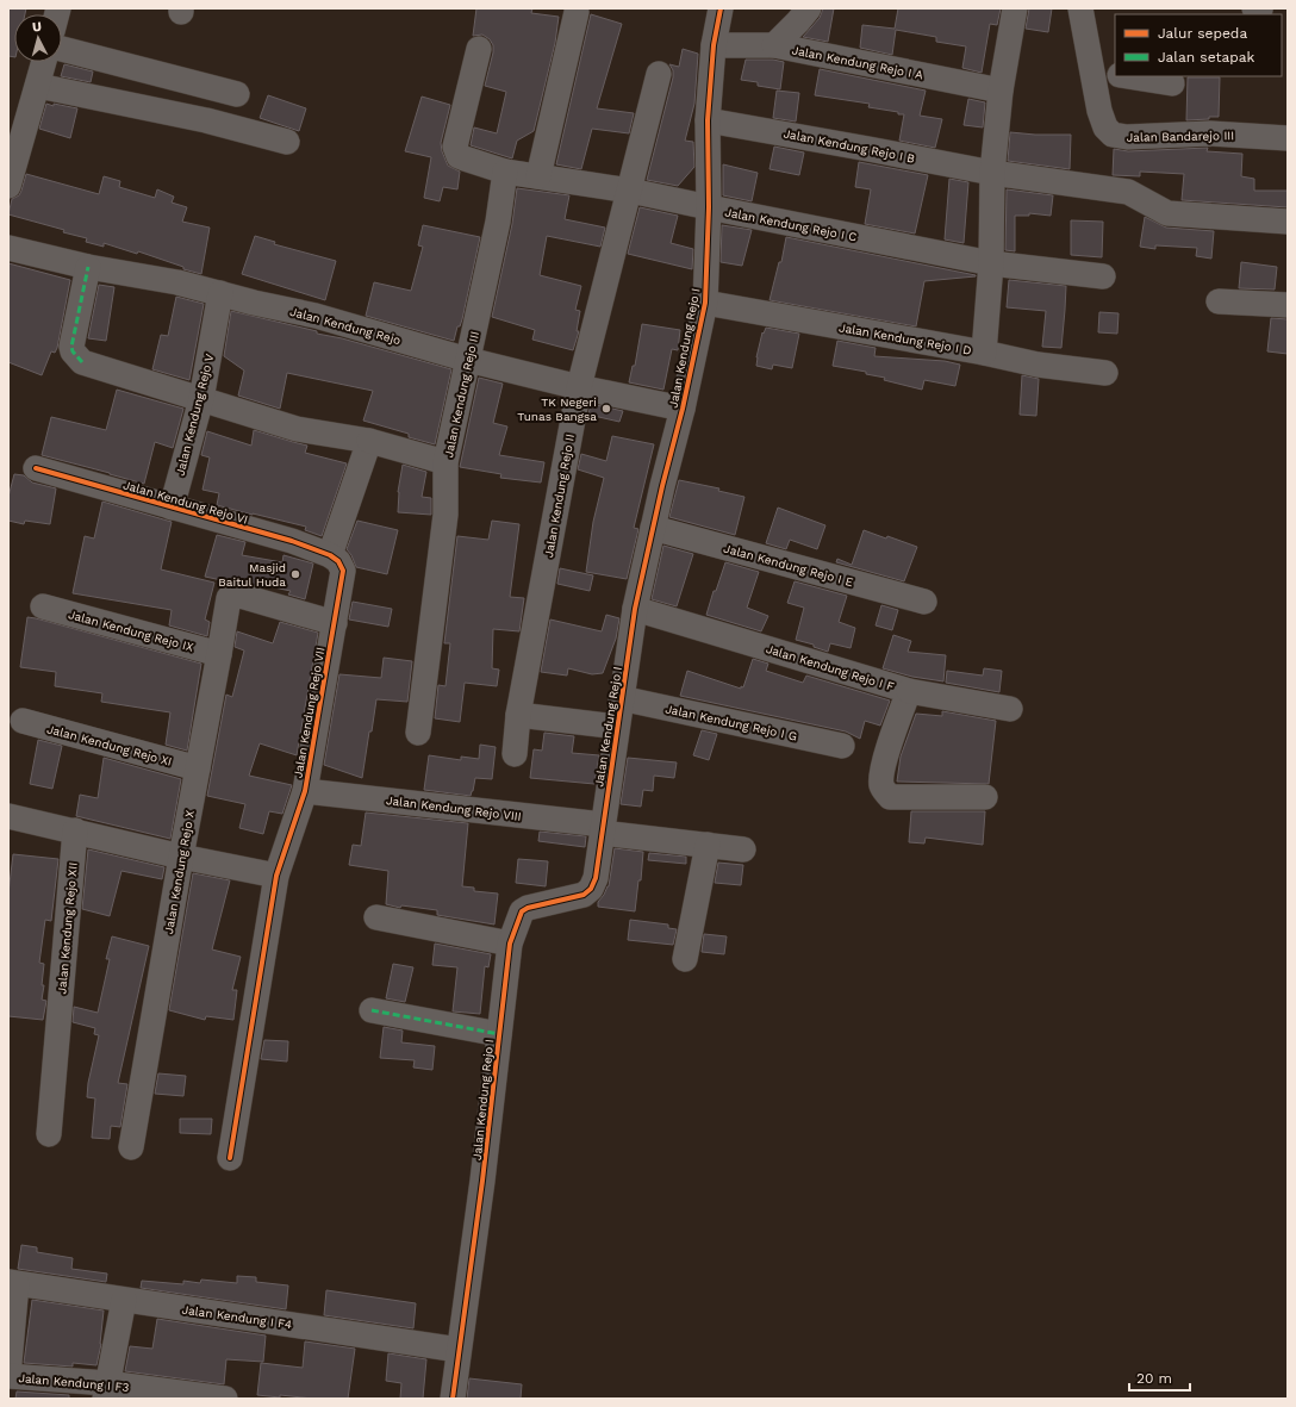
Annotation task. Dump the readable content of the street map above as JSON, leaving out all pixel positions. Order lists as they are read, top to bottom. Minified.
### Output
{"streets":{"street":["Jalan Kendung Rejo I A","Jalan Bandarejo III","Jalan Kendung Rejo I B","Jalan Kendung Rejo I C","Jalan Kendung Rejo","Jalan Kendung Rejo I D","Jalan Kendung Rejo I","Jalan Kendung Rejo III","Jalan Kendung Rejo V","Jalan Kendung Rejo II","Jalan Kendung Rejo VI","Jalan Kendung Rejo I E","Jalan Kendung Rejo IX","Jalan Kendung Rejo I F","Jalan Kendung Rejo VII","Jalan Kendung Rejo I G","Jalan Kendung Rejo XI","Jalan Kendung Rejo VIII","Jalan Kendung Rejo X","Jalan Kendung Rejo XII","Jalan Kendung I F4","Jalan Kendung I F3"]},"crossings":[["Jalan Kendung Rejo I A","Jalan Kendung Rejo I"],["Jalan Kendung Rejo I B","Jalan Kendung Rejo I"],["Jalan Kendung Rejo I C","Jalan Kendung Rejo I"],["Jalan Kendung Rejo I C","Jalan Kendung Rejo III"],["Jalan Kendung Rejo I C","Jalan Kendung Rejo II"],["Jalan Kendung Rejo","Jalan Kendung Rejo I"],["Jalan Kendung Rejo","Jalan Kendung Rejo III"],["Jalan Kendung Rejo","Jalan Kendung Rejo V"],["Jalan Kendung Rejo","Jalan Kendung Rejo II"],["Jalan Kendung Rejo I D","Jalan Kendung Rejo I"],["Jalan Kendung Rejo I","Jalan Kendung Rejo I E"],["Jalan Kendung Rejo I","Jalan Kendung Rejo I F"],["Jalan Kendung Rejo I","Jalan Kendung Rejo I G"],["Jalan Kendung Rejo I","Jalan Kendung Rejo VIII"],["Jalan Kendung Rejo I","Jalan Kendung I F4"],["Jalan Kendung Rejo V","Jalan Kendung Rejo VI"],["Jalan Kendung Rejo VI","Jalan Kendung Rejo VII"],["Jalan Kendung Rejo IX","Jalan Kendung Rejo X"],["Jalan Kendung Rejo VII","Jalan Kendung Rejo VIII"],["Jalan Kendung Rejo VII","Jalan Kendung Rejo X"],["Jalan Kendung Rejo XI","Jalan Kendung Rejo X"]],"places":["TK Negeri Tunas Bangsa","Masjid Baitul Huda"],"legend":["Jalur sepeda","Jalan setapak"],"scale_bar":"20 m","north":"top"}
